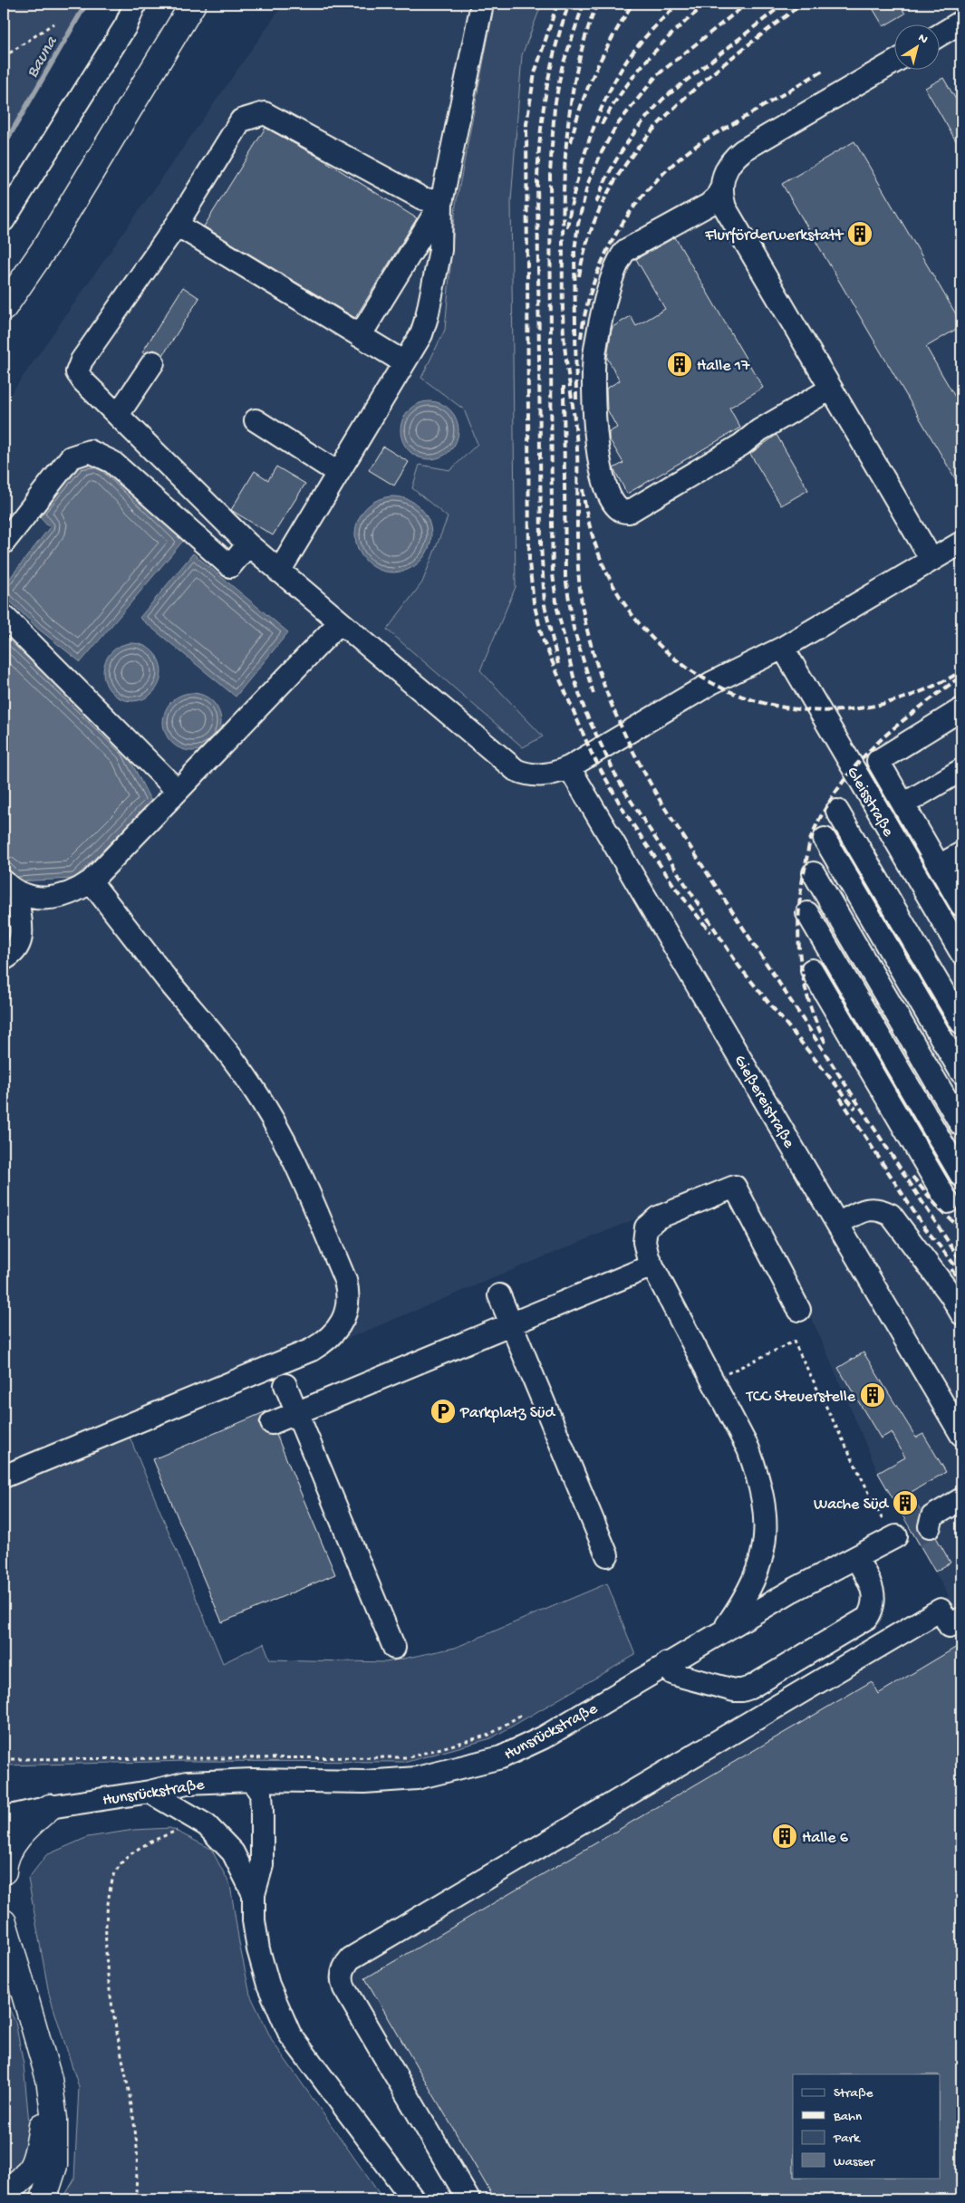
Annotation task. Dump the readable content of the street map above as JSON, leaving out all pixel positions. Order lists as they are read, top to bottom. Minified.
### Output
{"streets":{"street":["Gleisstraße","Gießereistraße","Hunsrückstraße"]},"water":["Bauna"],"places":{"building":["Flurförderwerkstatt","Halle 17","TCC Steuerstelle","Wache Süd","Halle 6"],"parking":["Parkplatz Süd"]},"legend":["Straße","Bahn","Park","Wasser"],"north":"top right"}
